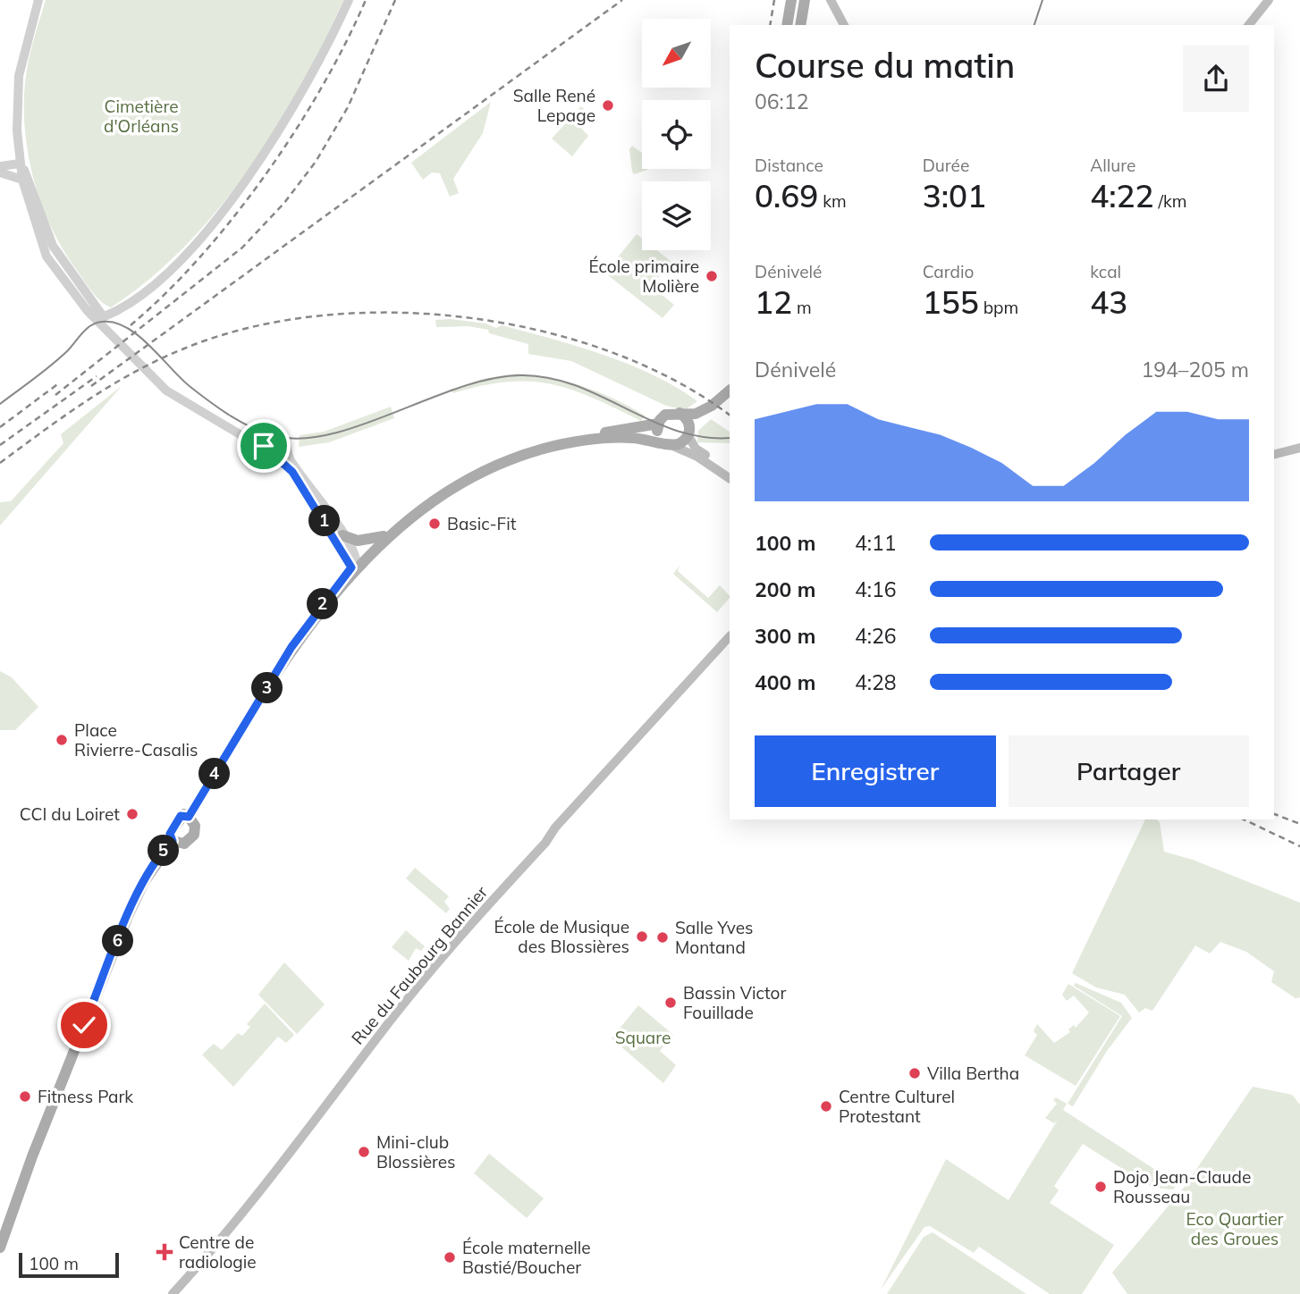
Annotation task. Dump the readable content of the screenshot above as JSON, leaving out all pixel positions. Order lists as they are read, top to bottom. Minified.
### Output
{"streets":{"main road":["Rue du Faubourg Bannier"]},"parks":["Cimetière d'Orléans","Square","Eco Quartier des Groues"],"places":{"other":["Salle René Lepage","École primaire Molière","Basic-Fit","Place Rivierre-Casalis","CCI du Loiret","École de Musique des Blossières","Salle Yves Montand","Bassin Victor Fouillade","Villa Bertha","Fitness Park","Centre Culturel Protestant","Mini-club Blossières","Dojo Jean-Claude Rousseau","École maternelle Bastié/Boucher"],"health":["Centre de radiologie"]},"scale_bar":"100 m","north":"bottom left","page":{"heading":["Course du matin","06:12"],"stats":[["Distance","0.69 km"],["Durée","3:01"],["Allure","4:22 /km"],["Dénivelé","12 m"],["Cardio","155 bpm"],["kcal","43"]],"chart":["Dénivelé","194–205 m"],"pins":["1","2","3","4","5","6"],"list":[{"name":"100 m","note":"4:11"},{"name":"200 m","note":"4:16"},{"name":"300 m","note":"4:26"},{"name":"400 m","note":"4:28"}],"buttons":["Enregistrer","Partager"],"scale":"100 m"}}
